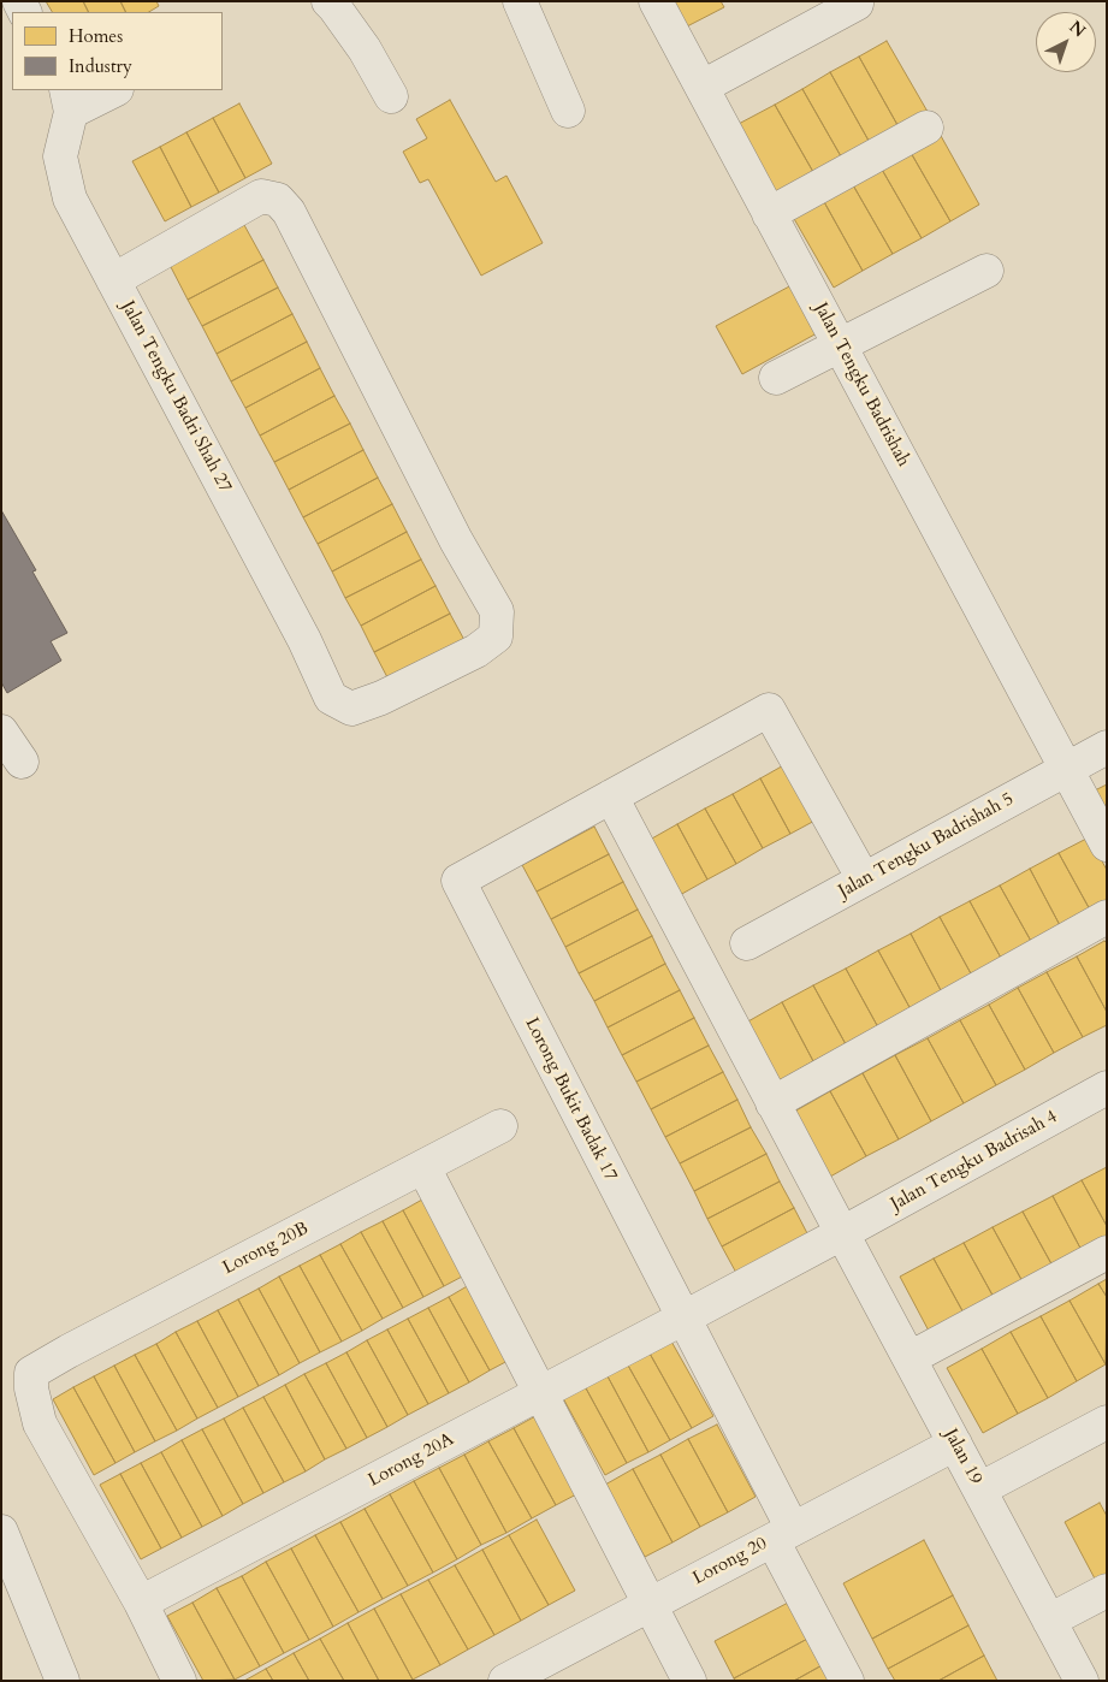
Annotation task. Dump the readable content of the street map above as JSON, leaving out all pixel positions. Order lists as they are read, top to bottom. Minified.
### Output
{"streets":{"street":["Jalan Tengku Badrishah","Jalan Tengku Badri Shah 27","Jalan Tengku Badrishah 5","Lorong Bukit Badak 17","Jalan Tengku Badrisah 4","Lorong 20B","Jalan 19","Lorong 20A","Lorong 20"]},"crossings":[["Jalan Tengku Badrishah","Jalan Tengku Badrishah 5"],["Lorong Bukit Badak 17","Jalan Tengku Badrisah 4"],["Lorong Bukit Badak 17","Jalan 19"],["Lorong Bukit Badak 17","Lorong 20A"],["Lorong Bukit Badak 17","Lorong 20"],["Jalan Tengku Badrisah 4","Jalan 19"],["Jalan Tengku Badrisah 4","Lorong 20A"],["Lorong 20B","Lorong 20A"],["Jalan 19","Lorong 20"]],"legend":["Homes","Industry"],"north":"top right"}
